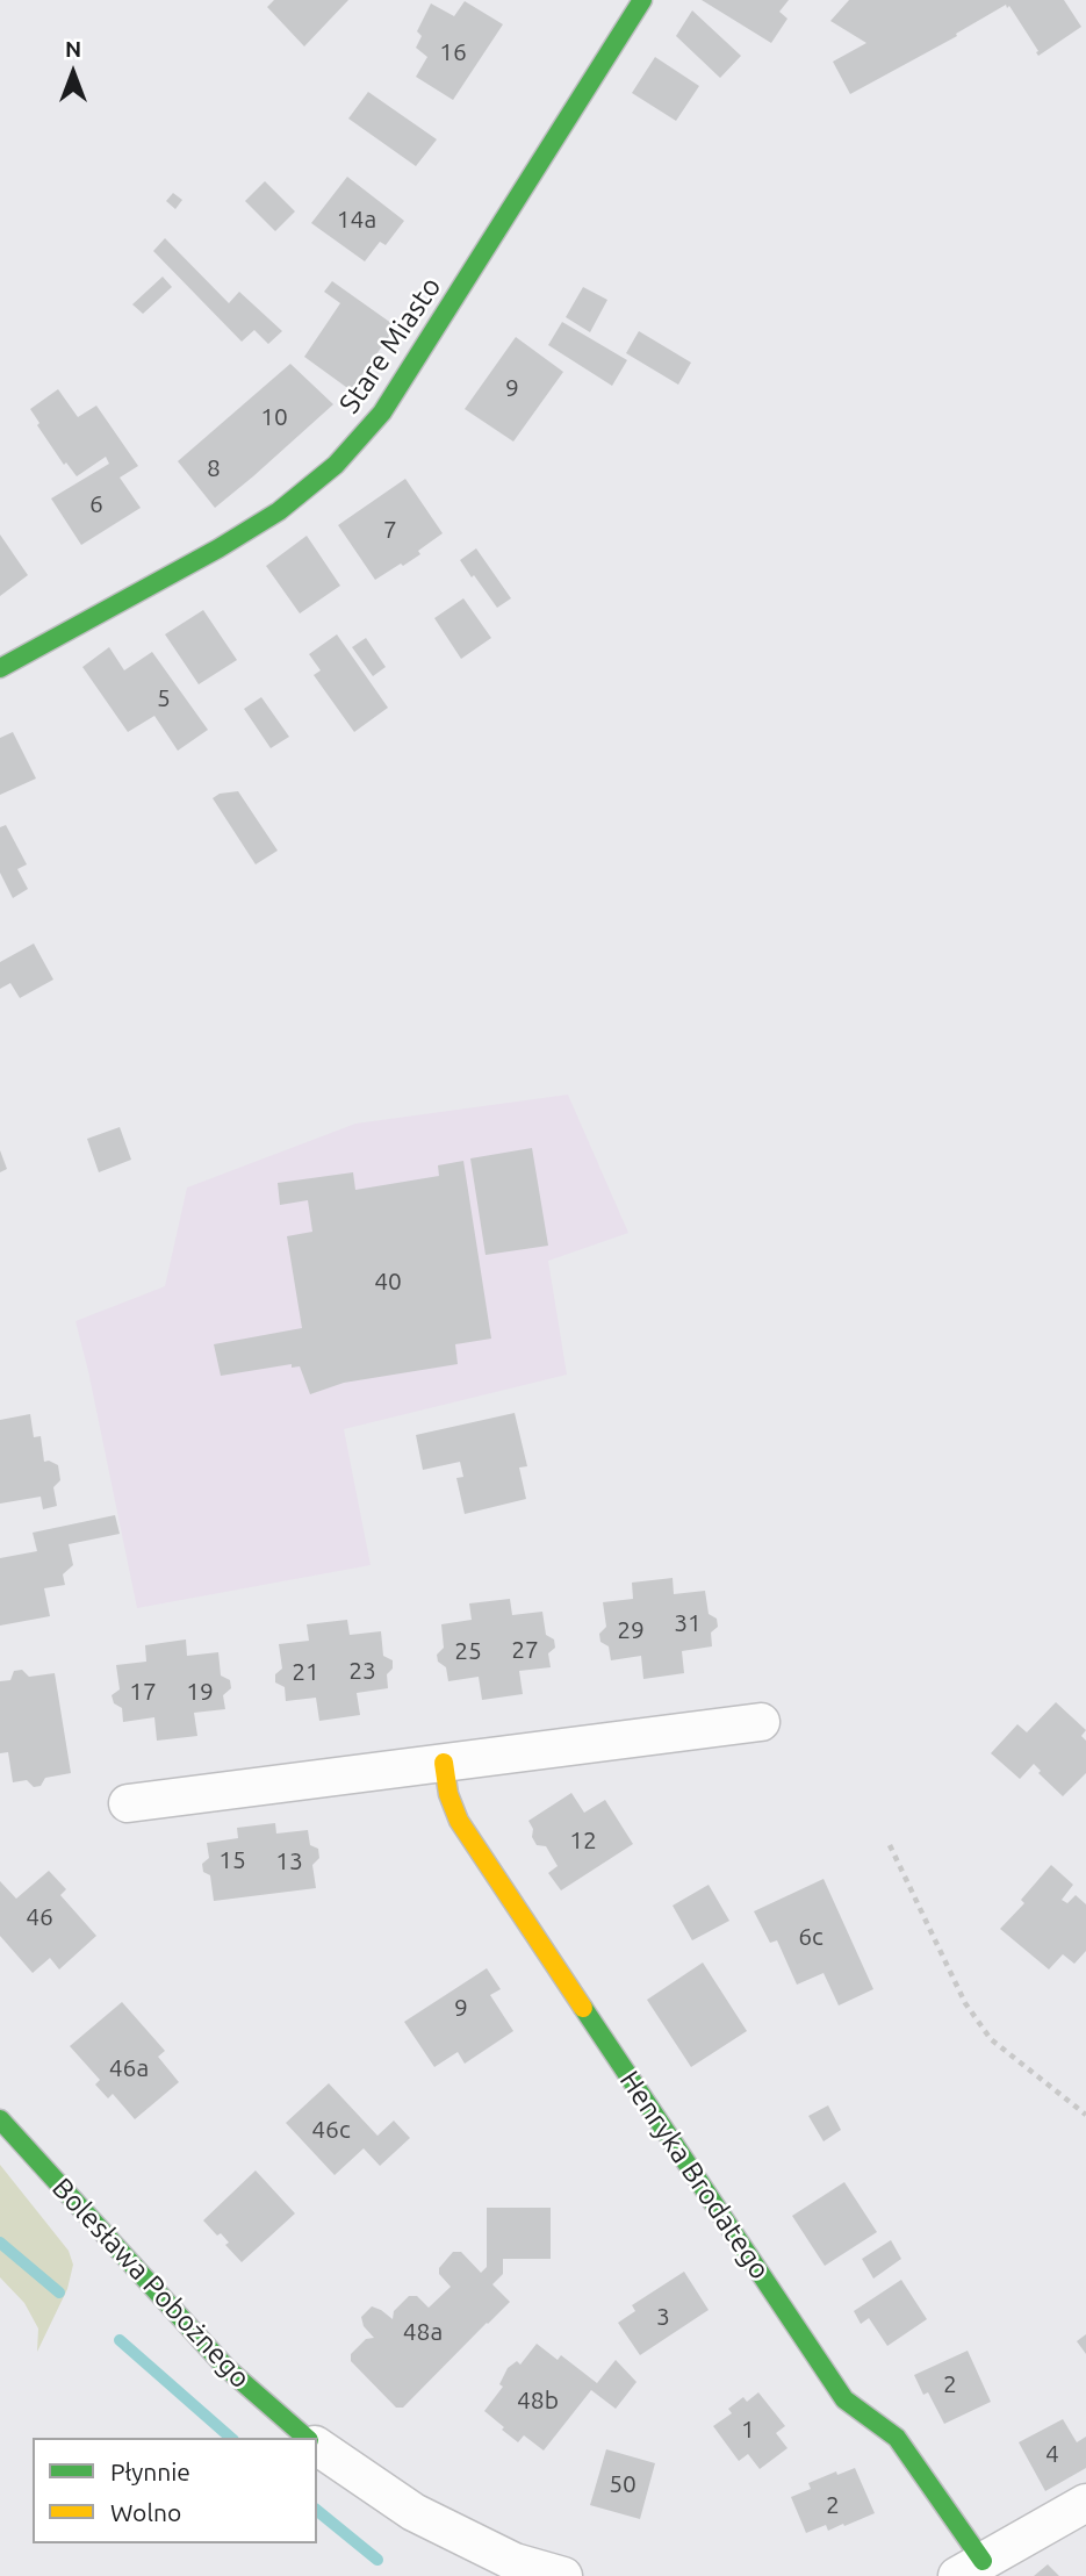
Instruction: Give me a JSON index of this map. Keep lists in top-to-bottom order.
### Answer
{
  "streets": {
    "street": ["Stare Miasto", "Henryka Brodatego", "Bolesława Pobożnego"]
  },
  "house_numbers": [
    "16",
    "14a",
    "9",
    "10",
    "8",
    "6",
    "7",
    "5",
    "40",
    "31",
    "29",
    "27",
    "25",
    "23",
    "21",
    "17",
    "19",
    "12",
    "15",
    "13",
    "46",
    "6c",
    "9",
    "46a",
    "46c",
    "3",
    "48a",
    "2",
    "48b",
    "1",
    "4",
    "50",
    "2"
  ],
  "legend": ["Płynnie", "Wolno"],
  "north": "top"
}
